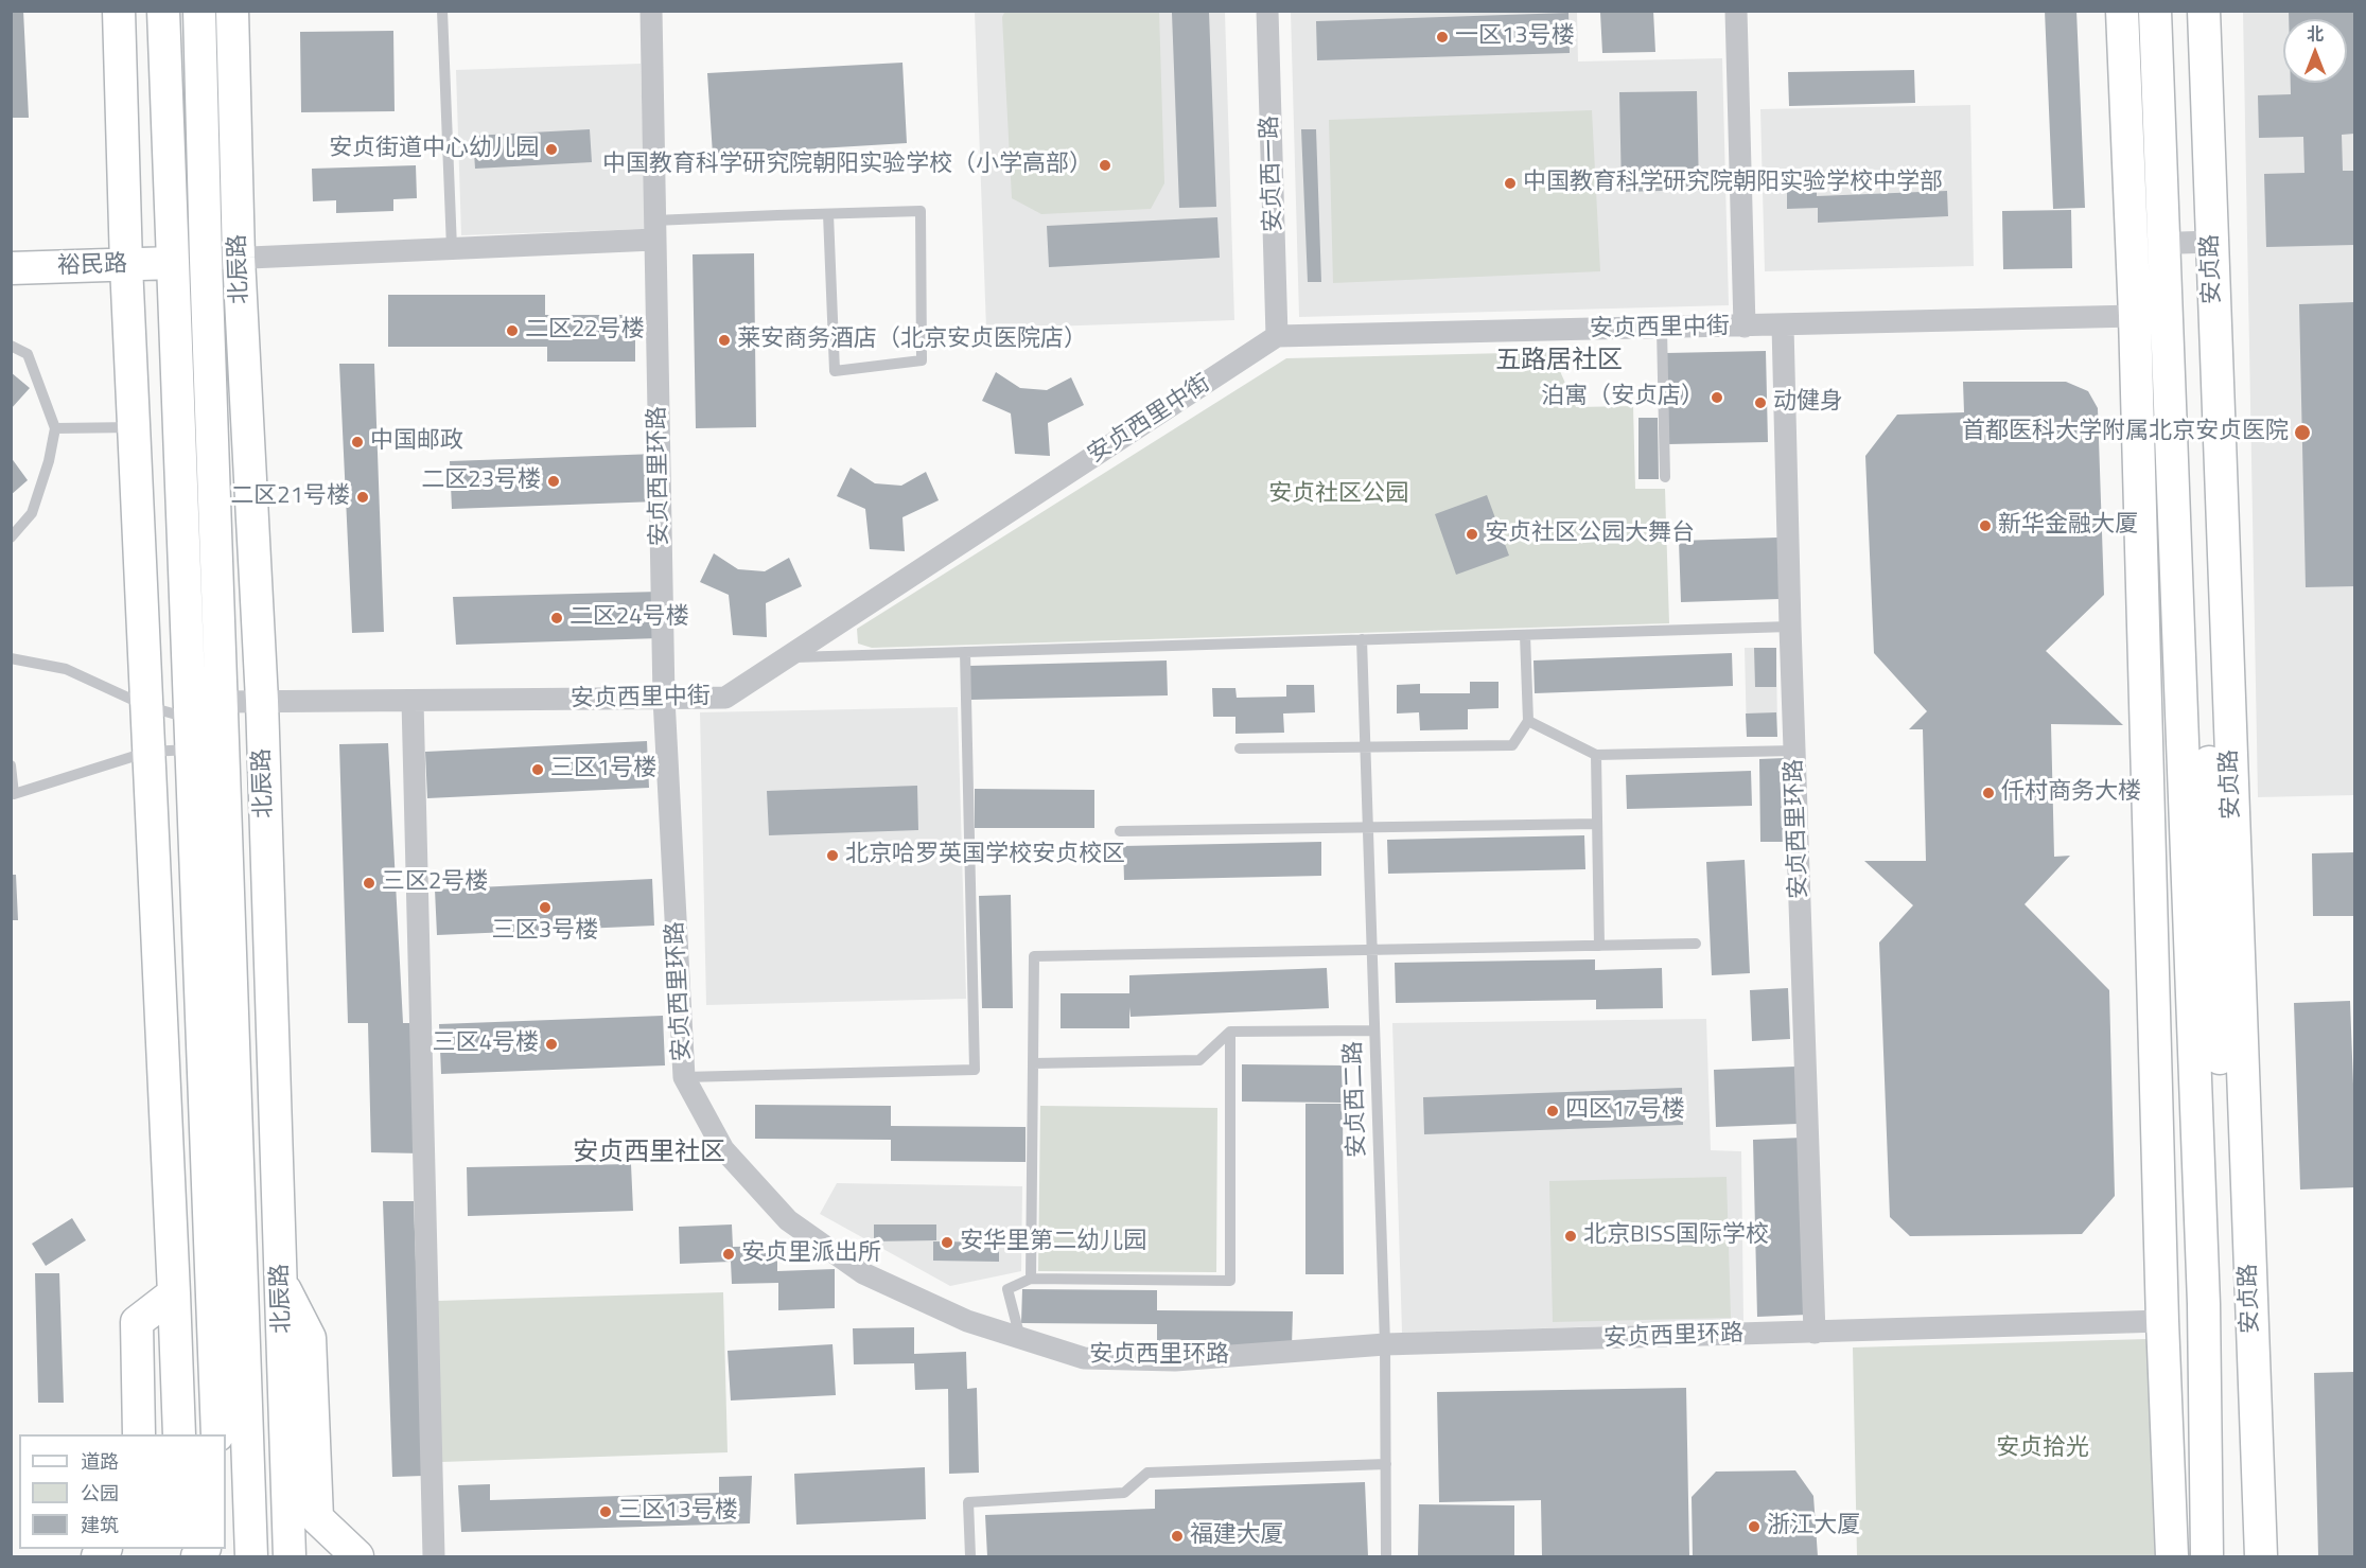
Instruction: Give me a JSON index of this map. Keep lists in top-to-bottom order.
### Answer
{
  "streets": {
    "street": [
      "安贞西一路",
      "裕民路",
      "北辰路",
      "安贞路",
      "安贞西里中街",
      "安贞西里环路"
    ],
    "lane": ["安贞西二路"]
  },
  "crossings": [
    ["安贞西一路", "安贞西里中街"],
    ["北辰路", "安贞西里中街"],
    ["安贞路", "安贞西里中街"],
    ["安贞路", "安贞西里环路"],
    ["安贞西里中街", "安贞西里环路"],
    ["安贞西里环路", "安贞西二路"]
  ],
  "districts": ["五路居社区", "安贞西里社区"],
  "parks": ["安贞社区公园", "安贞拾光"],
  "places": [
    "一区13号楼",
    "安贞街道中心幼儿园",
    "中国教育科学研究院朝阳实验学校（小学高部）",
    "中国教育科学研究院朝阳实验学校中学部",
    "二区22号楼",
    "莱安商务酒店（北京安贞医院店）",
    "泊寓（安贞店）",
    "动健身",
    "首都医科大学附属北京安贞医院",
    "中国邮政",
    "二区23号楼",
    "二区21号楼",
    "新华金融大厦",
    "安贞社区公园大舞台",
    "二区24号楼",
    "三区1号楼",
    "仟村商务大楼",
    "北京哈罗英国学校安贞校区",
    "三区2号楼",
    "三区3号楼",
    "三区4号楼",
    "四区17号楼",
    "北京BISS国际学校",
    "安华里第二幼儿园",
    "安贞里派出所",
    "三区13号楼",
    "浙江大厦",
    "福建大厦"
  ],
  "legend": ["道路", "公园", "建筑"],
  "north": "top"
}
